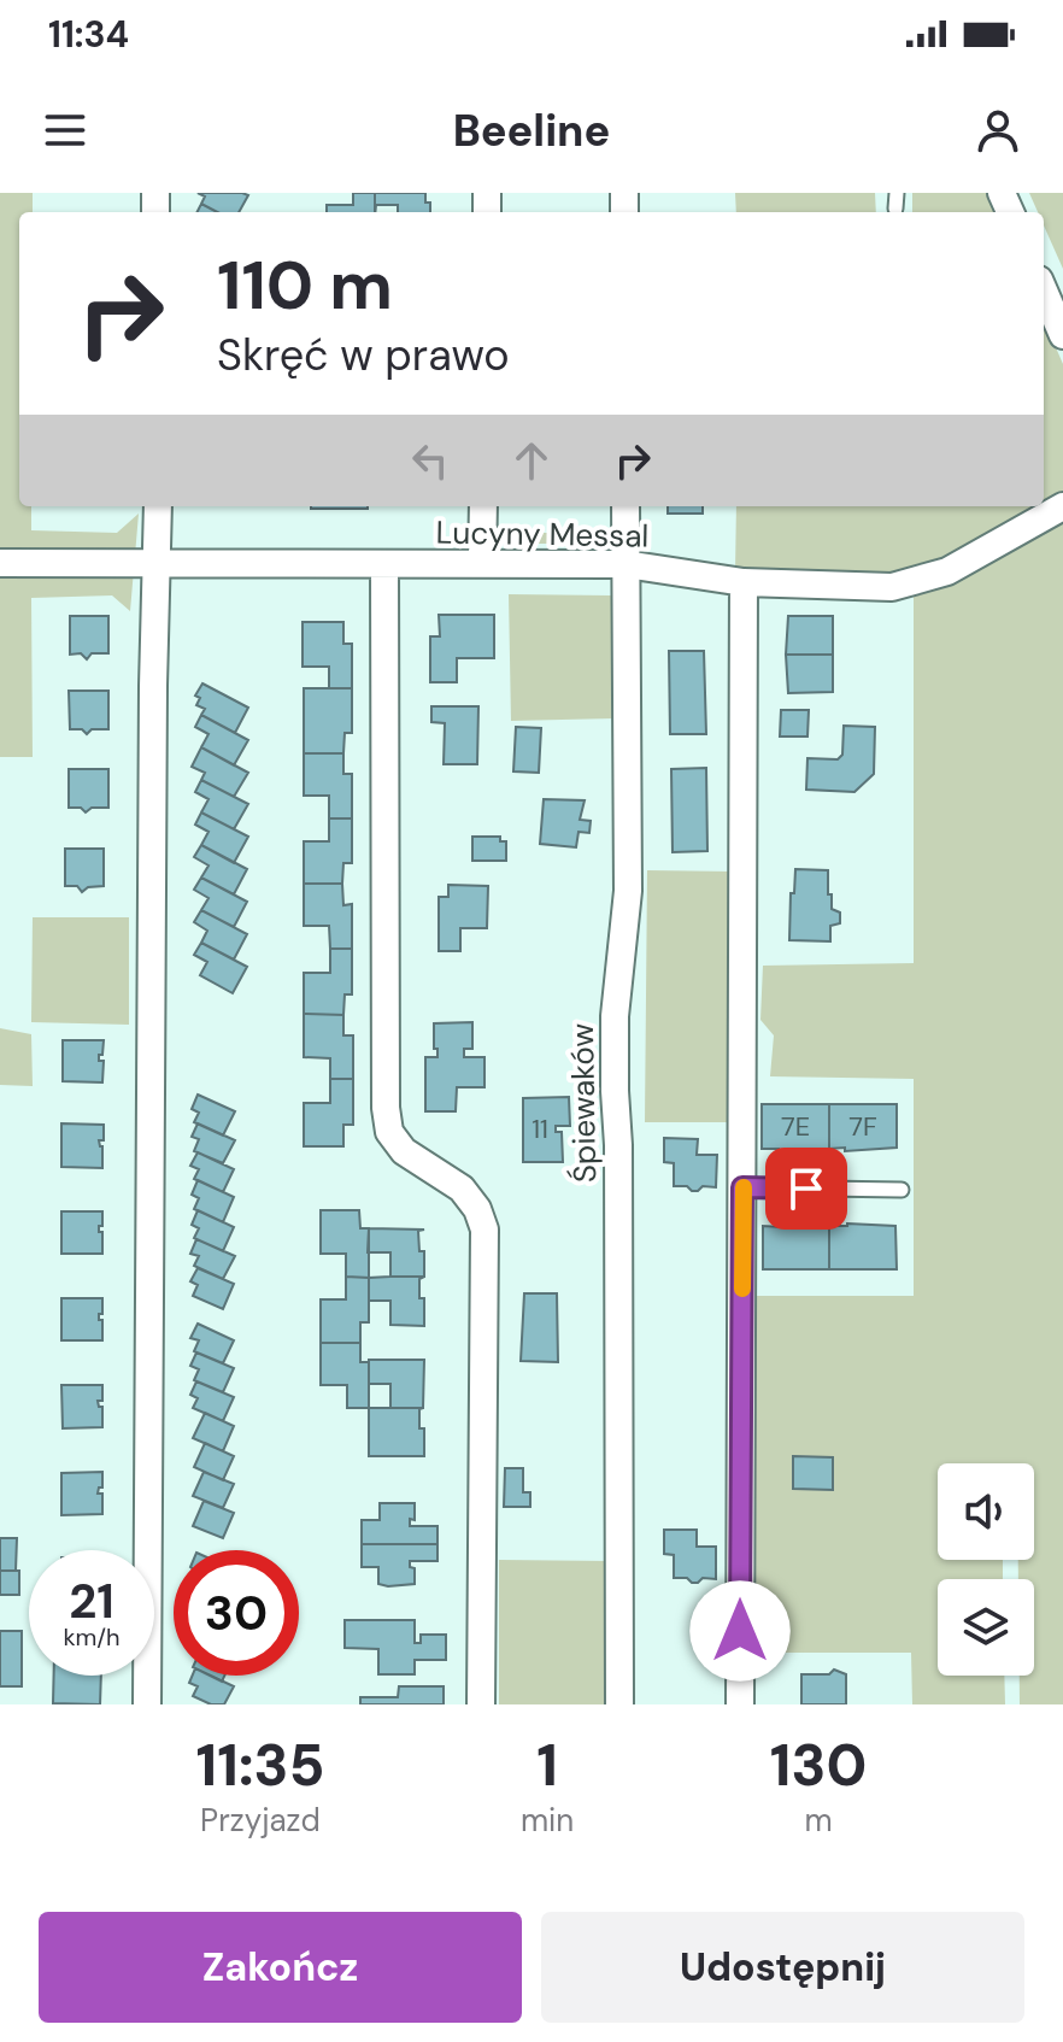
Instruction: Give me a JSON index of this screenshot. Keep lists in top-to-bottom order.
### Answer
{
  "streets": {
    "street": ["Lucyny Messal", "Śpiewaków"]
  },
  "crossings": [
    ["Lucyny Messal", "Śpiewaków"]
  ],
  "house_numbers": ["7E", "7F", "11"],
  "page": {
    "status": "11:34",
    "header": "Beeline",
    "turn": ["110 m", "Skręć w prawo"],
    "speed": "21 km/h",
    "limit": "30",
    "eta": [
      "11:35",
      "Przyjazd",
      "1",
      "min",
      "130",
      "m"
    ],
    "buttons": ["Zakończ", "Udostępnij"]
  }
}
